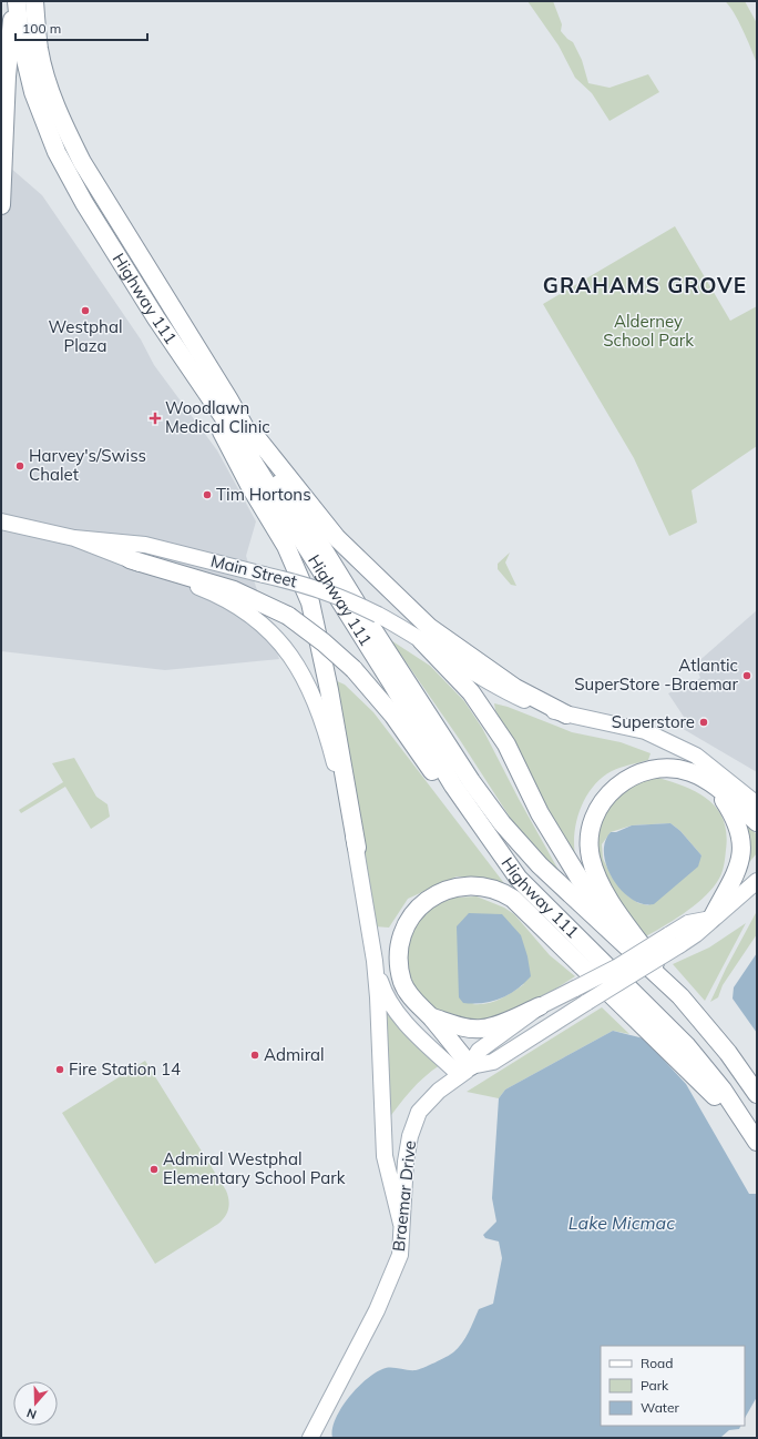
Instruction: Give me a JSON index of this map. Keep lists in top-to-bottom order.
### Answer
{
  "streets": {
    "highway": ["Highway 111"],
    "main road": ["Main Street", "Braemar Drive"]
  },
  "districts": ["GRAHAMS GROVE"],
  "water": ["Lake Micmac"],
  "parks": ["Alderney School Park"],
  "places": {
    "other": [
      "Westphal Plaza",
      "Harvey's/Swiss Chalet",
      "Tim Hortons",
      "Atlantic SuperStore -Braemar",
      "Superstore",
      "Admiral",
      "Fire Station 14",
      "Admiral Westphal Elementary School Park"
    ],
    "health": ["Woodlawn Medical Clinic"]
  },
  "legend": ["Road", "Park", "Water"],
  "scale_bar": "100 m",
  "north": "bottom"
}
